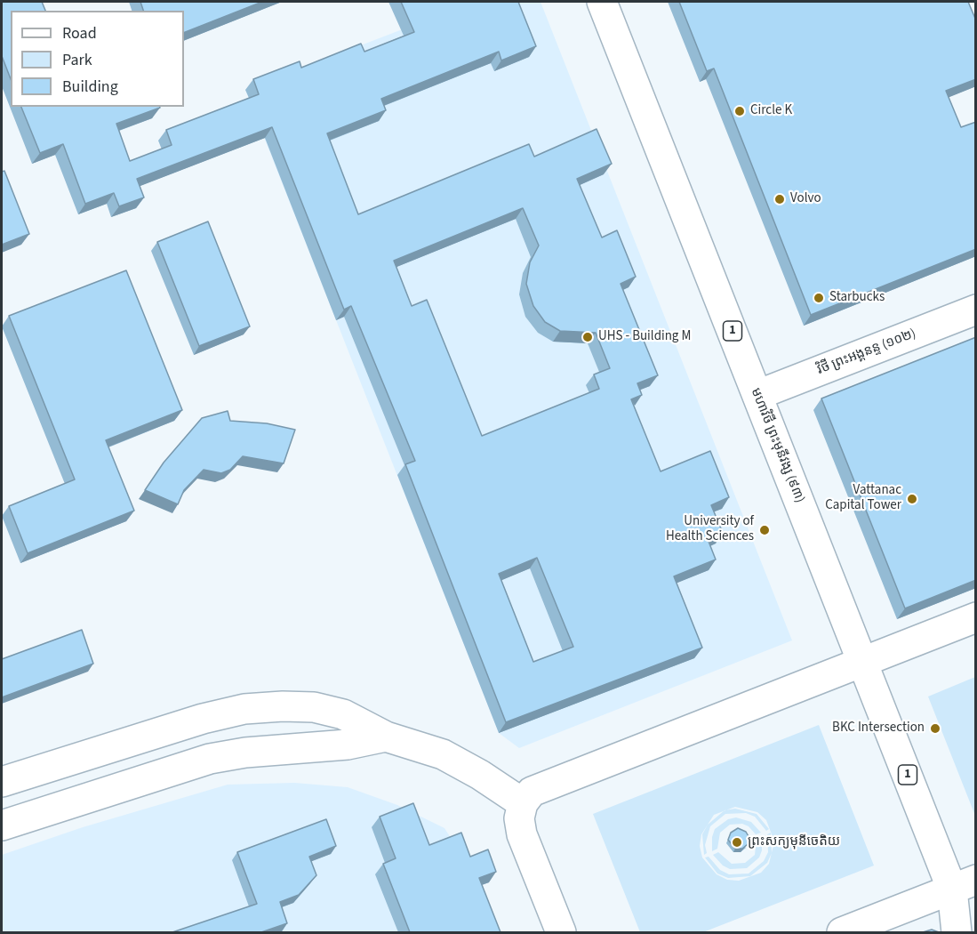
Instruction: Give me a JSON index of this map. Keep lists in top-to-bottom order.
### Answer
{
  "streets": {
    "main road": ["1", "វិថី ព្រះអង្គនន្ទ (១០២)", "មហាវិថី ព្រះមុនីវង្ស (៩៣)"]
  },
  "crossings": [
    ["វិថី ព្រះអង្គនន្ទ (១០២)", "មហាវិថី ព្រះមុនីវង្ស (៩៣)"]
  ],
  "places": [
    "Circle K",
    "Volvo",
    "Starbucks",
    "UHS - Building M",
    "Vattanac Capital Tower",
    "University of Health Sciences",
    "BKC Intersection",
    "ព្រះសក្យមុនីចេតិយ"
  ],
  "legend": ["Road", "Park", "Building"]
}
